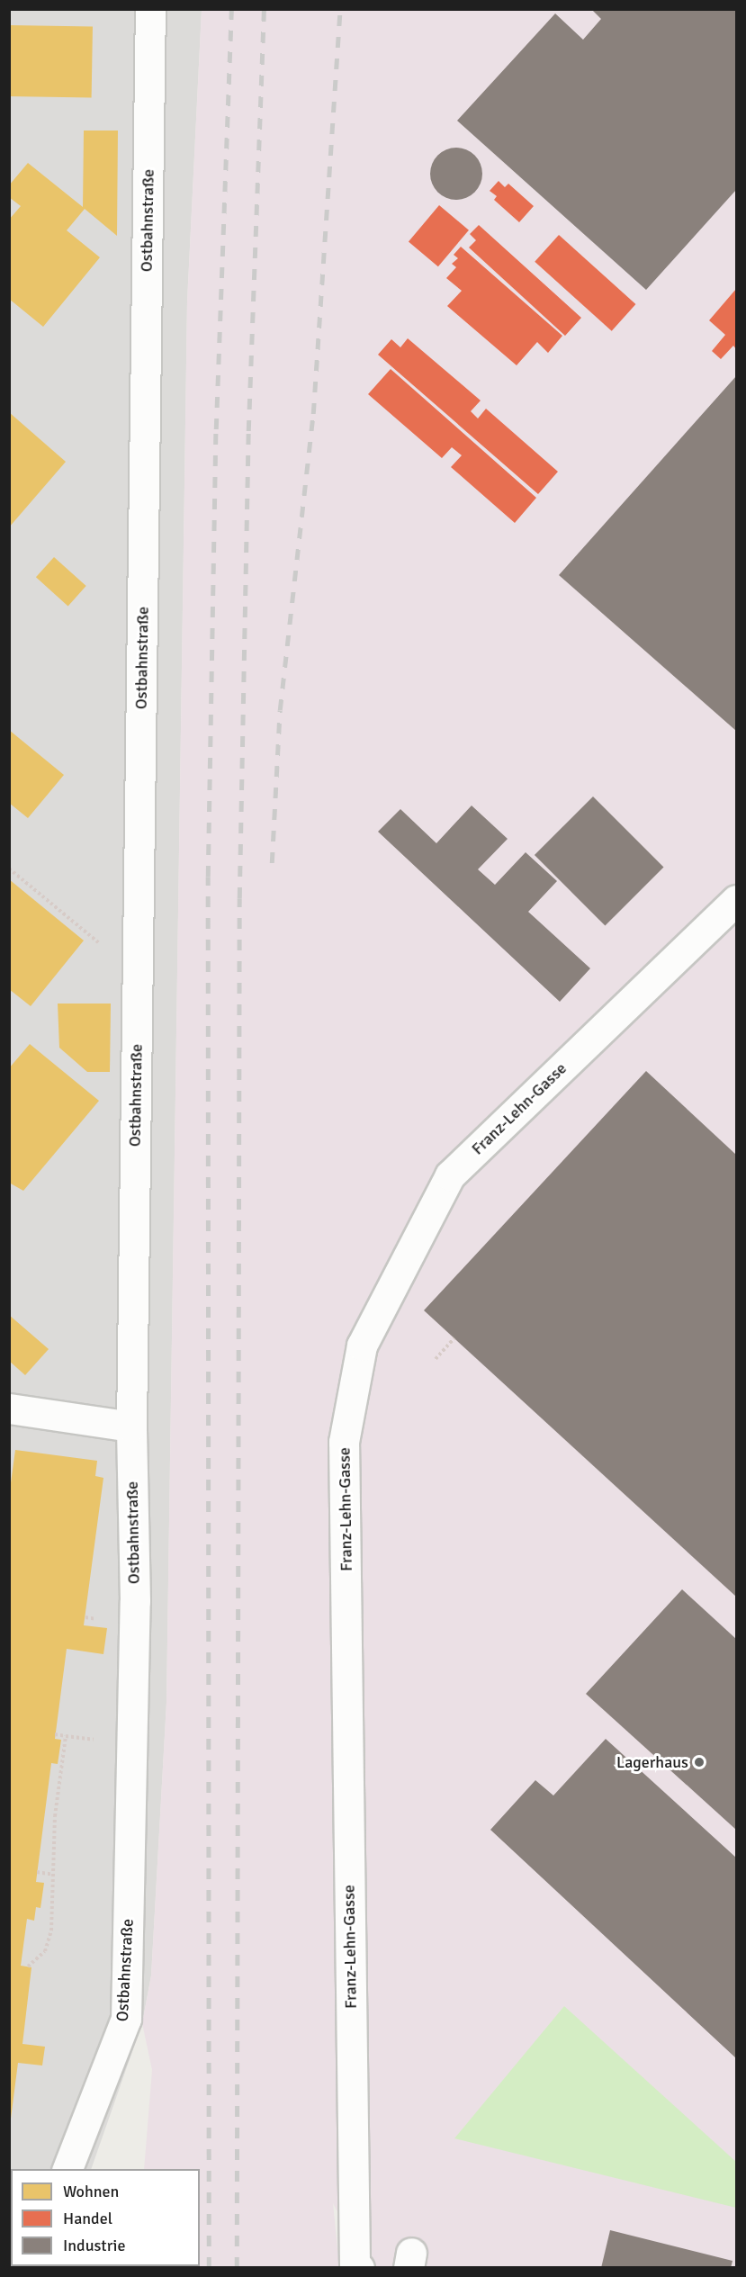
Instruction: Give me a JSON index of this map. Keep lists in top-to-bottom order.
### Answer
{
  "streets": {
    "street": ["Ostbahnstraße", "Franz-Lehn-Gasse"]
  },
  "places": ["Lagerhaus"],
  "legend": ["Wohnen", "Handel", "Industrie"]
}
